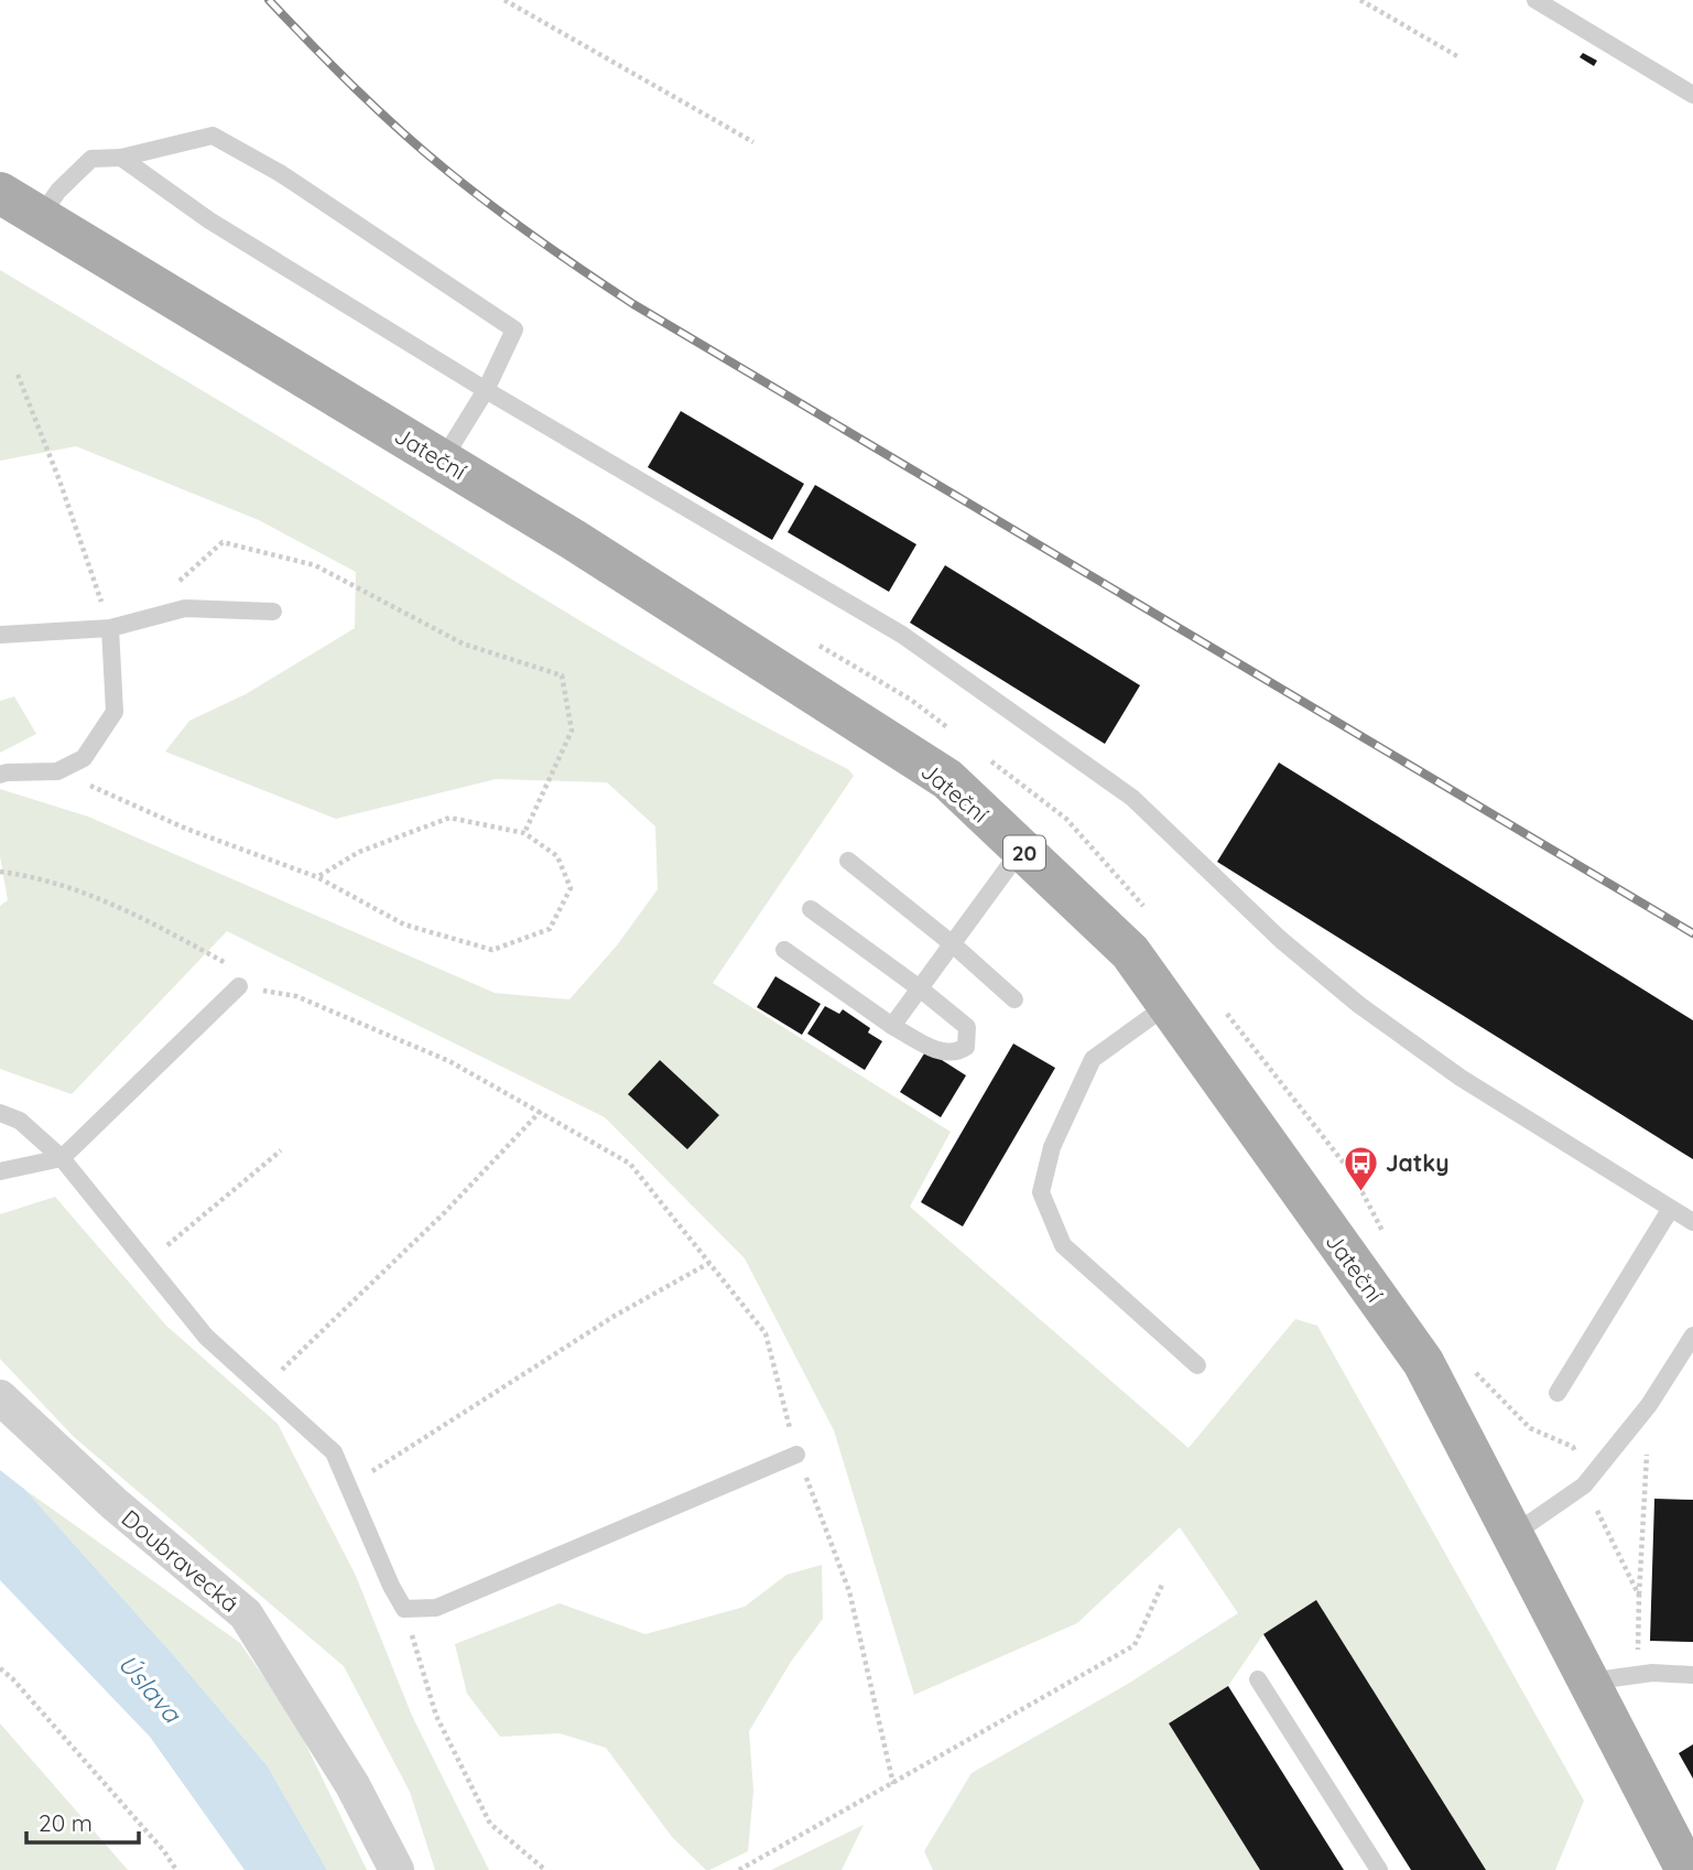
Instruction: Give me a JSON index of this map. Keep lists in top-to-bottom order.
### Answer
{
  "streets": {
    "main road": ["Jateční", "20"],
    "street": ["Doubravecká"]
  },
  "water": ["Úslava"],
  "places": {
    "bus stop": ["Jatky"]
  },
  "scale_bar": "20 m"
}
